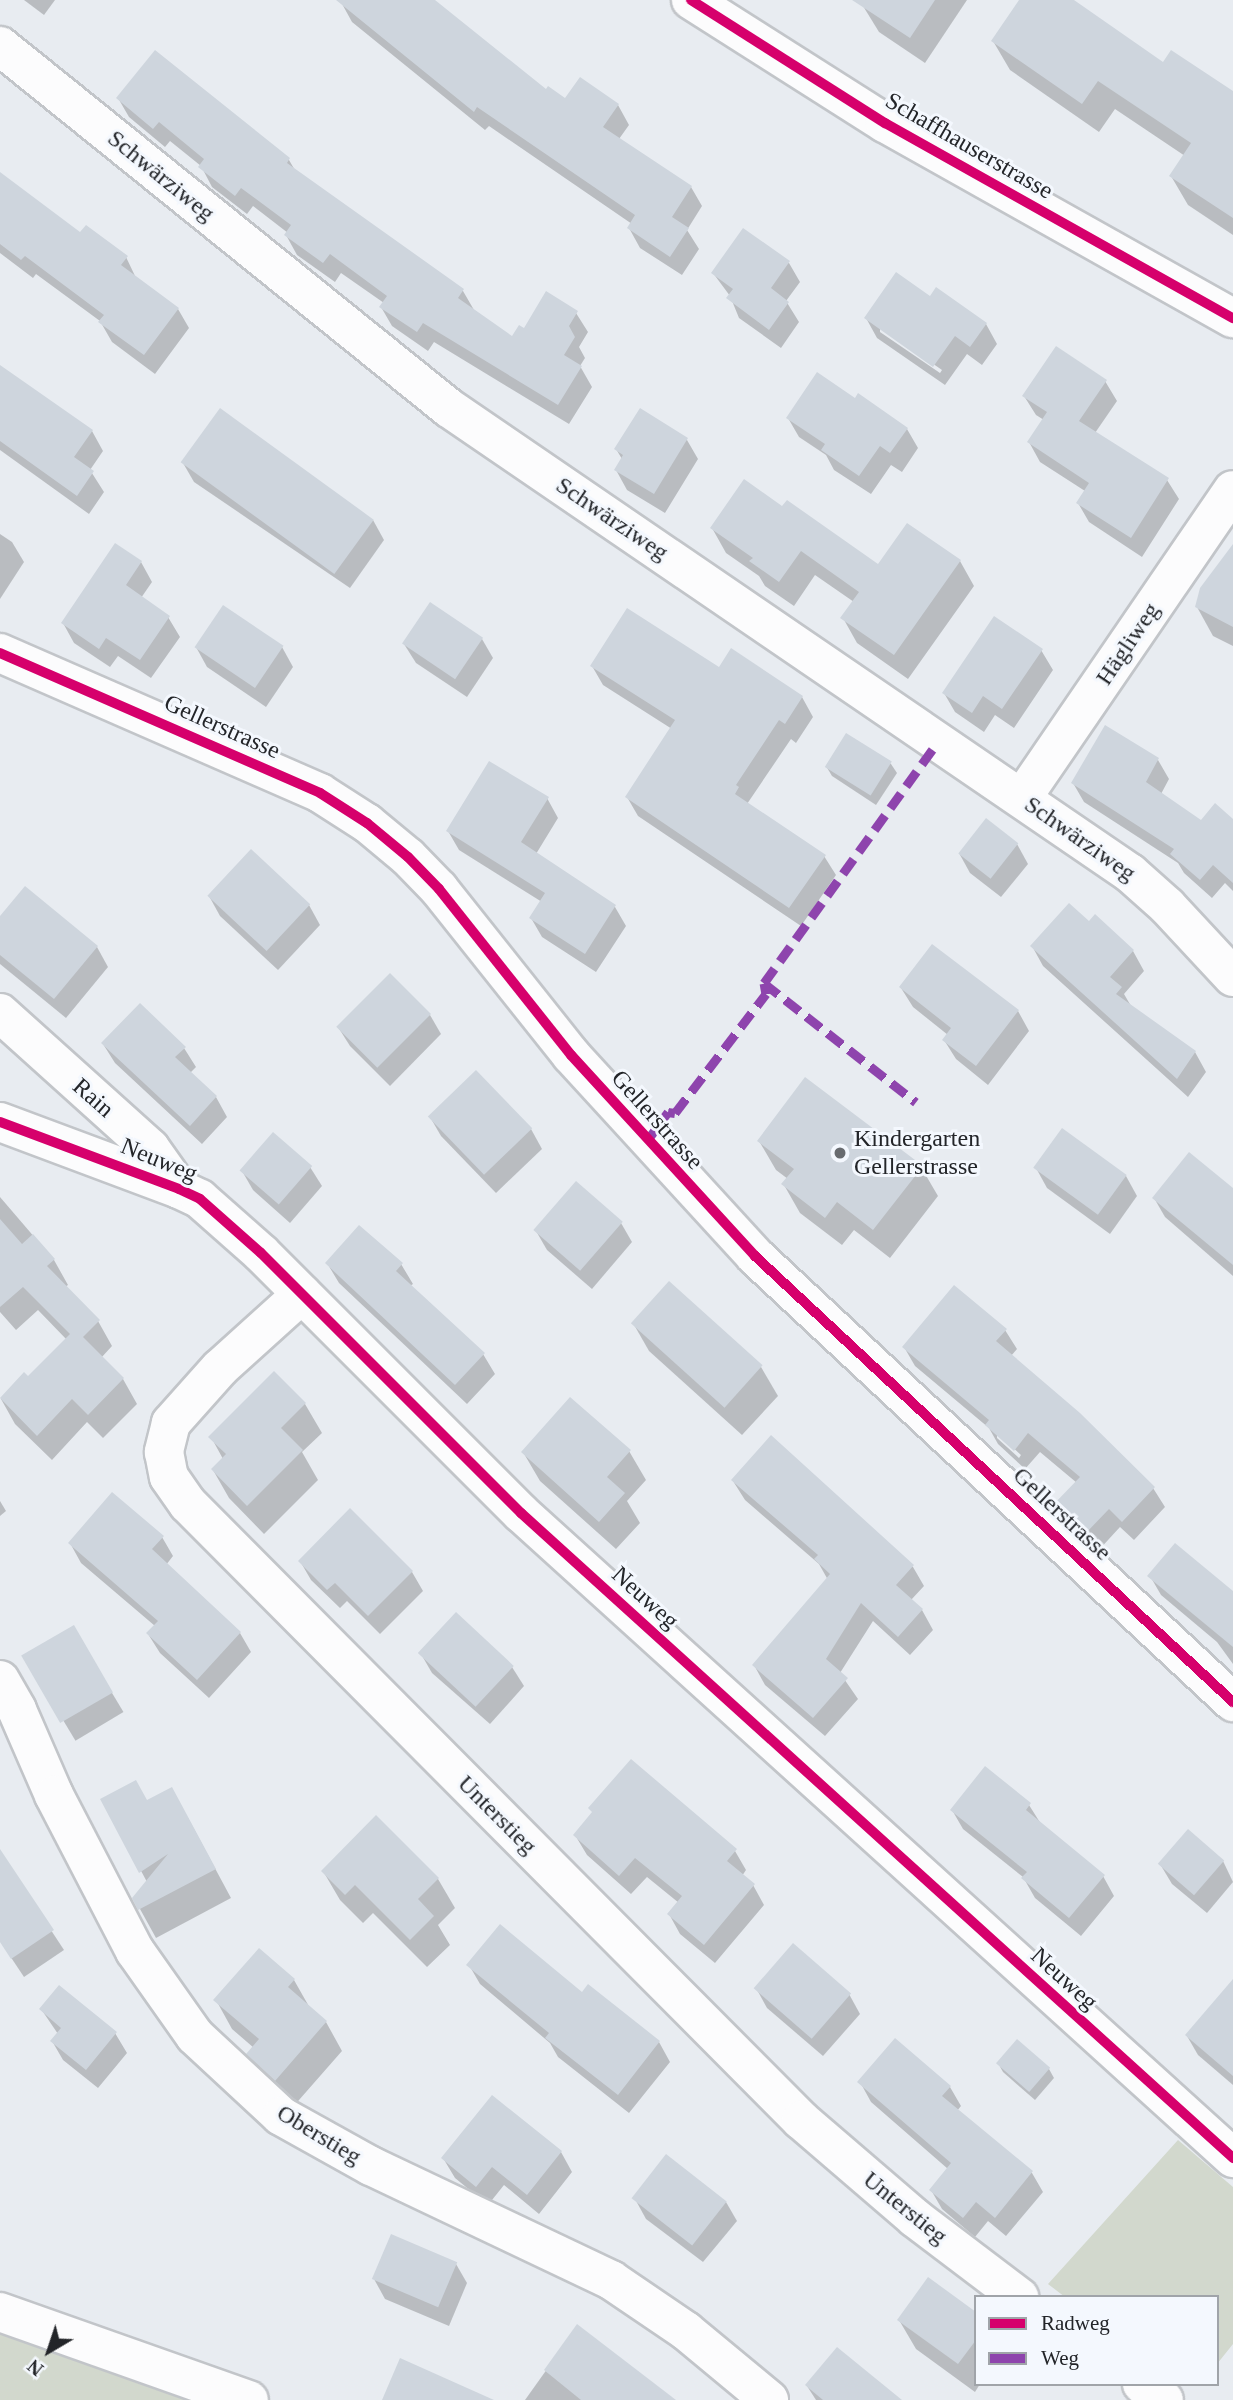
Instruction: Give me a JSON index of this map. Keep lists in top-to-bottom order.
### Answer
{
  "streets": {
    "street": [
      "Schaffhauserstrasse",
      "Schwärziweg",
      "Hägliweg",
      "Gellerstrasse",
      "Rain",
      "Neuweg",
      "Unterstieg",
      "Oberstieg"
    ]
  },
  "crossings": [
    ["Schwärziweg", "Hägliweg"],
    ["Rain", "Neuweg"],
    ["Neuweg", "Unterstieg"]
  ],
  "places": ["Kindergarten Gellerstrasse"],
  "legend": ["Radweg", "Weg"],
  "north": "bottom left"
}
